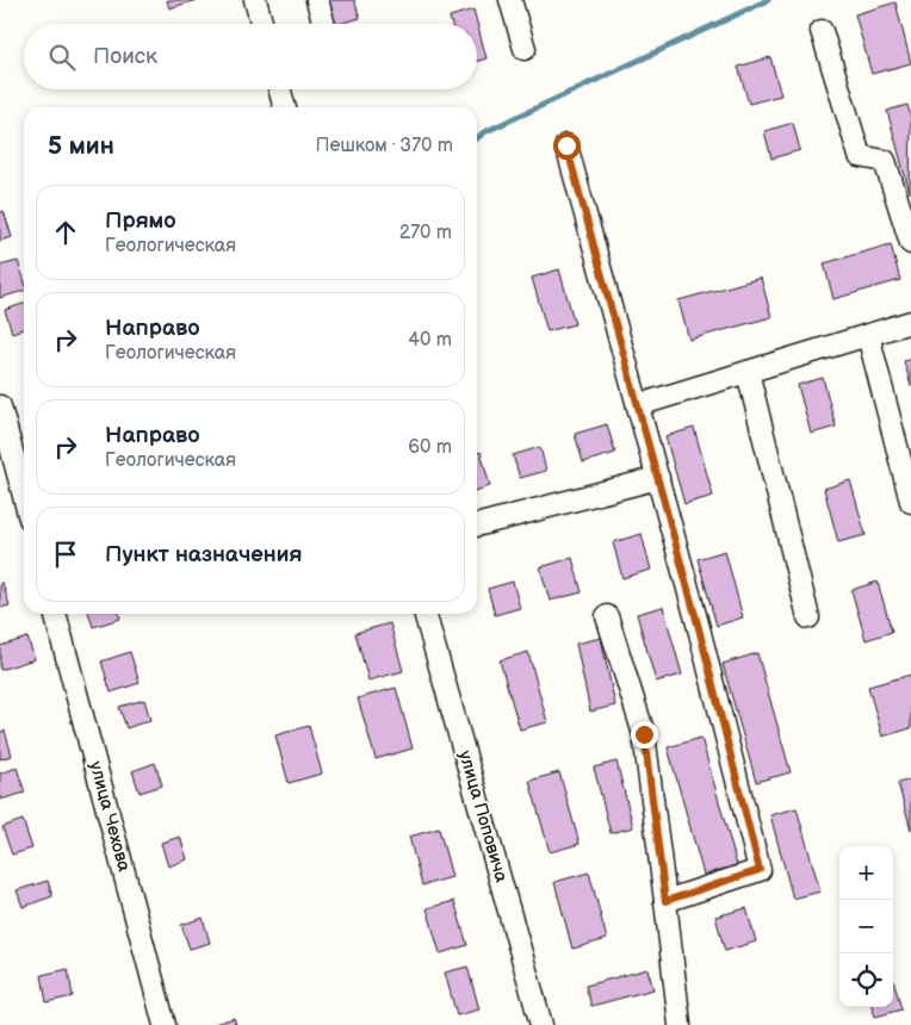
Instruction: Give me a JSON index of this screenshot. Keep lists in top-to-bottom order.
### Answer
{
  "streets": {
    "street": ["улица Чехова", "улица Поповича"]
  },
  "page": {
    "search": "Поиск",
    "heading": ["5 мин", "Пешком · 370 m"],
    "list": [
      ["Прямо", "Геологическая", "270 m"],
      ["Направо", "Геологическая", "40 m"],
      ["Направо", "Геологическая", "60 m"],
      "Пункт назначения"
    ],
    "map_buttons": ["+", "−"]
  }
}
